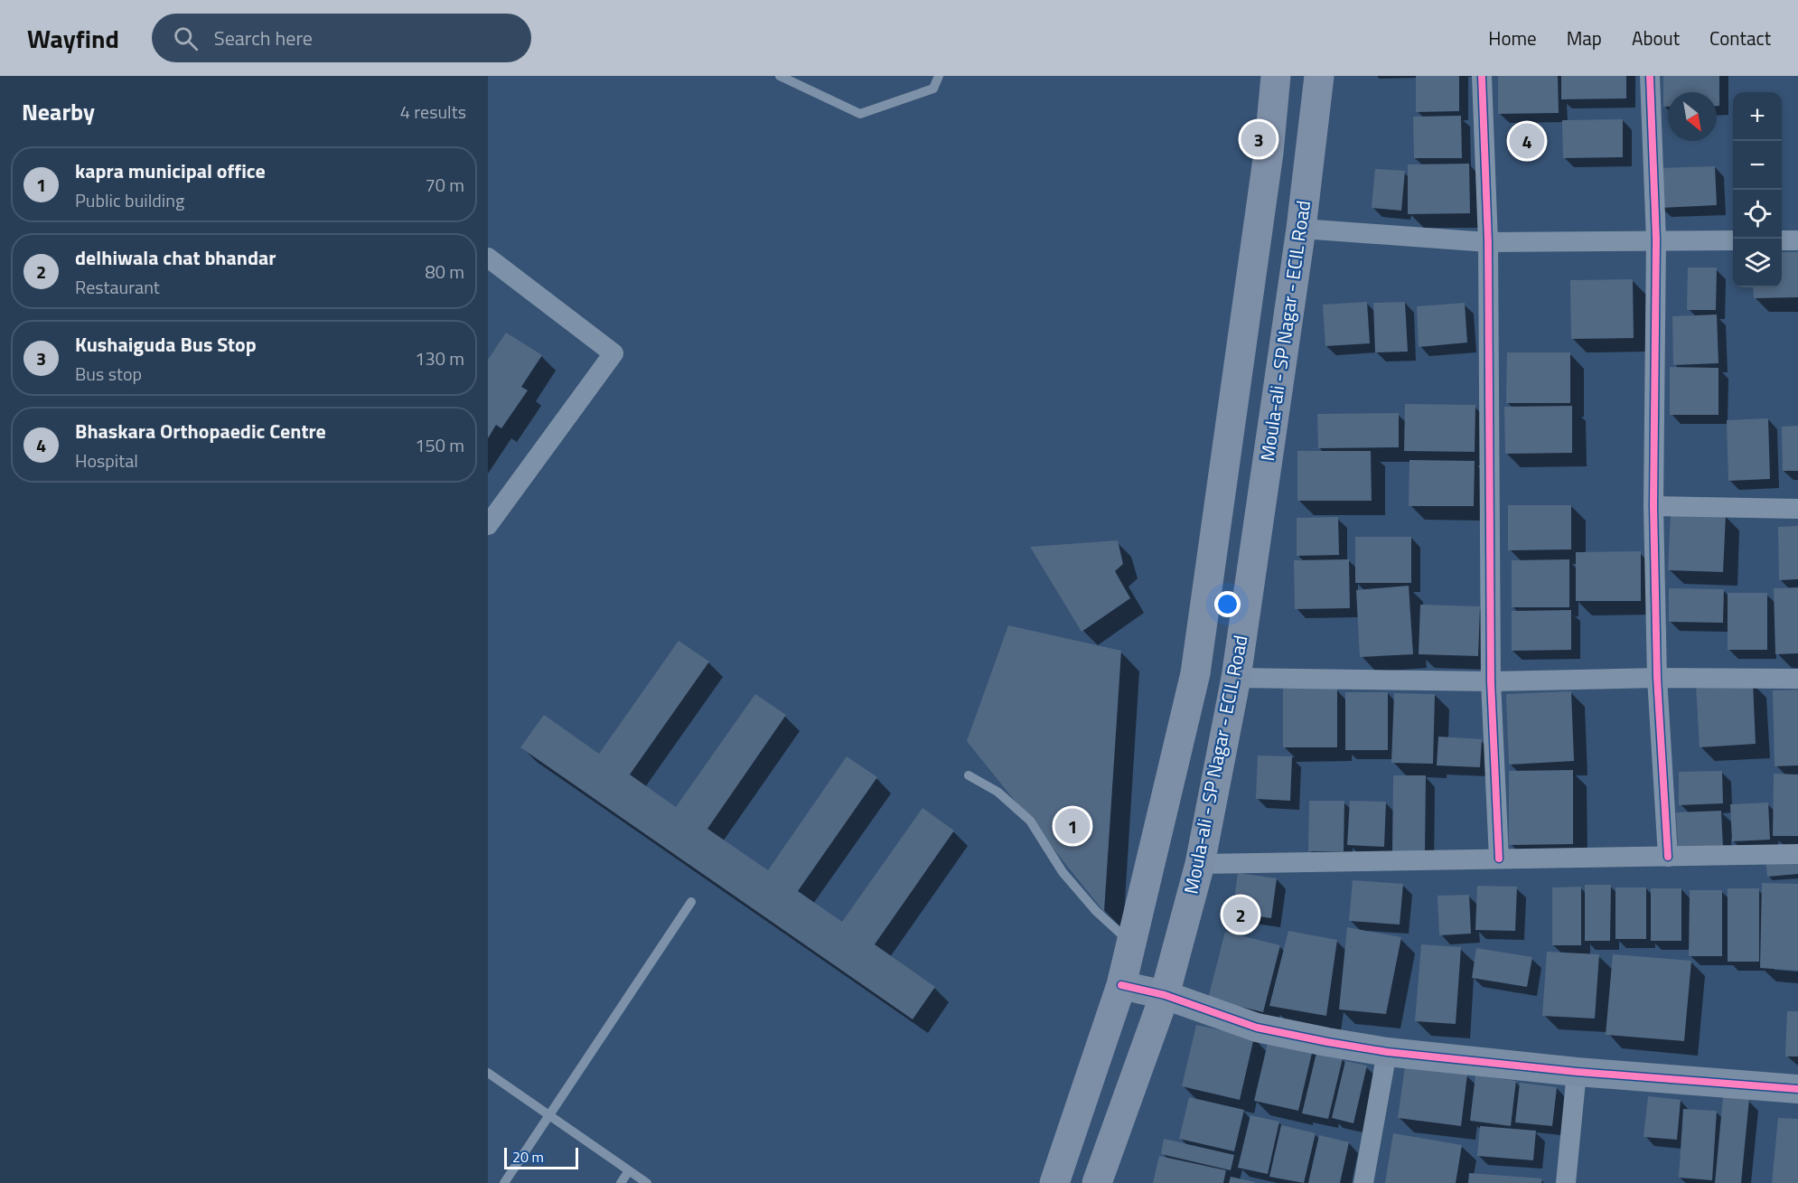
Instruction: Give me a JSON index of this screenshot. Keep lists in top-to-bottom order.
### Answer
{
  "streets": {
    "main road": ["Moula-ali - SP Nagar - ECIL Road"]
  },
  "scale_bar": "20 m",
  "north": "bottom right",
  "page": {
    "header": "Wayfind",
    "search": "Search here",
    "nav": [
      "Home",
      "Map",
      "About",
      "Contact"
    ],
    "heading": ["Nearby", "4 results"],
    "map_buttons": ["+", "−"],
    "pins": [
      "3",
      "4",
      "1",
      "2"
    ],
    "list": [
      {
        "mark": "1",
        "name": "kapra municipal office",
        "note": "Public building",
        "value": "70 m"
      },
      {
        "mark": "2",
        "name": "delhiwala chat bhandar",
        "note": "Restaurant",
        "value": "80 m"
      },
      {
        "mark": "3",
        "name": "Kushaiguda Bus Stop",
        "note": "Bus stop",
        "value": "130 m"
      },
      {
        "mark": "4",
        "name": "Bhaskara Orthopaedic Centre",
        "note": "Hospital",
        "value": "150 m"
      }
    ],
    "scale": "20 m"
  }
}
